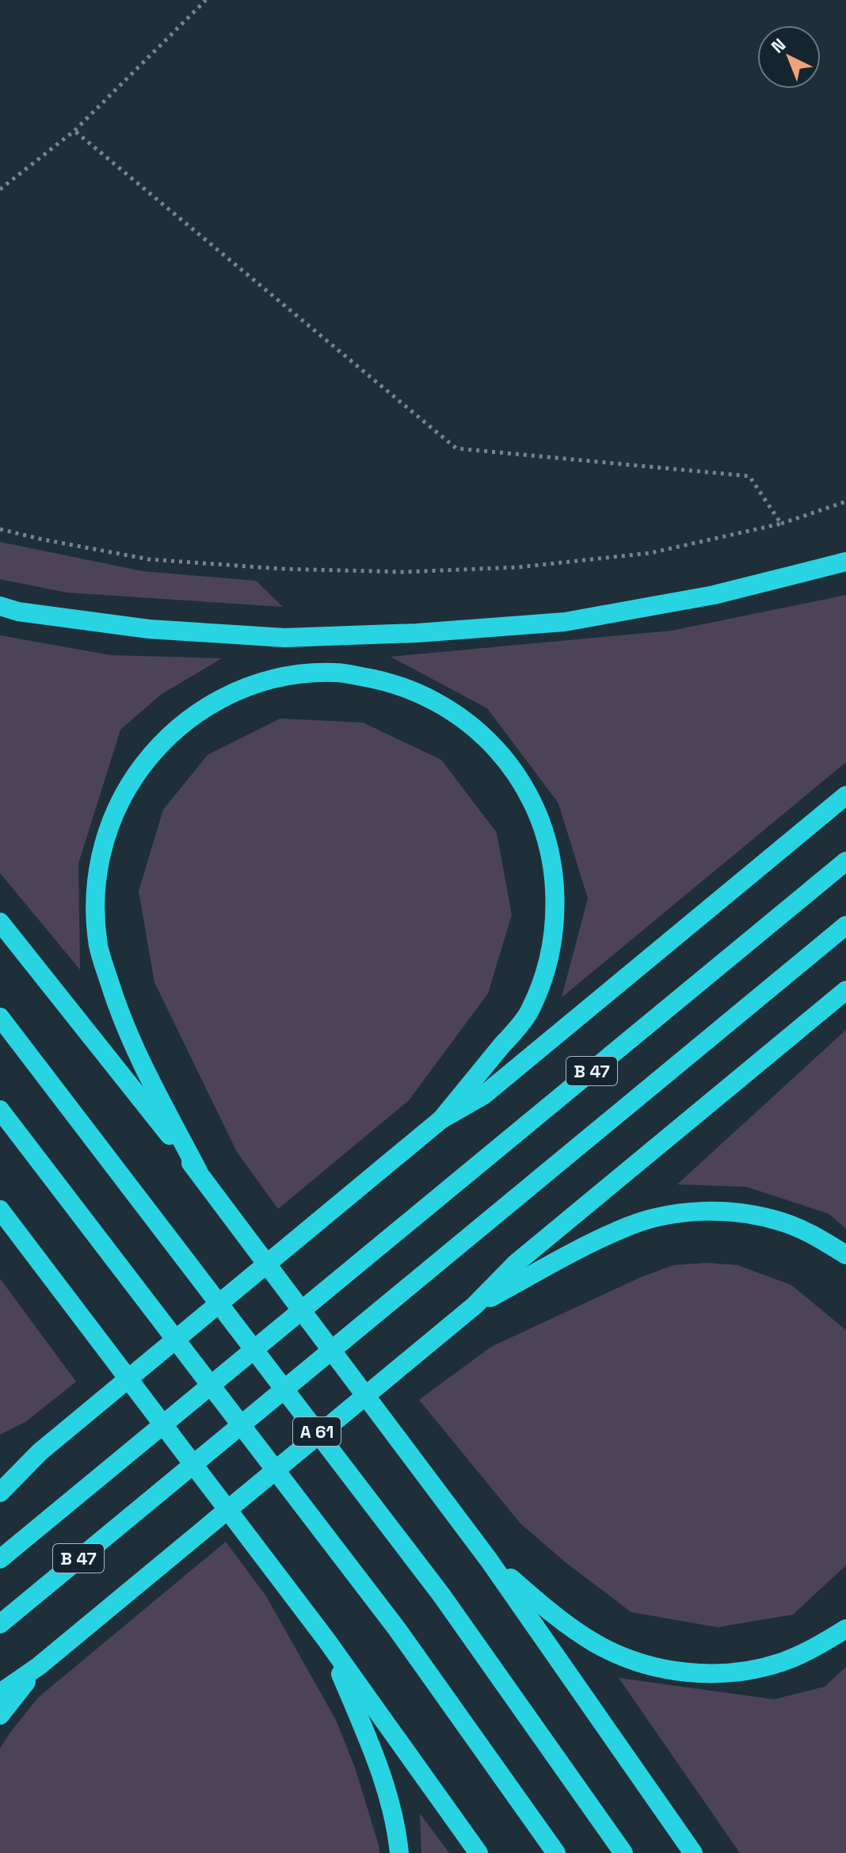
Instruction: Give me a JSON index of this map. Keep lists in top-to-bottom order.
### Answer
{
  "streets": {
    "highway": ["B 47", "A 61"]
  },
  "north": "top left"
}
